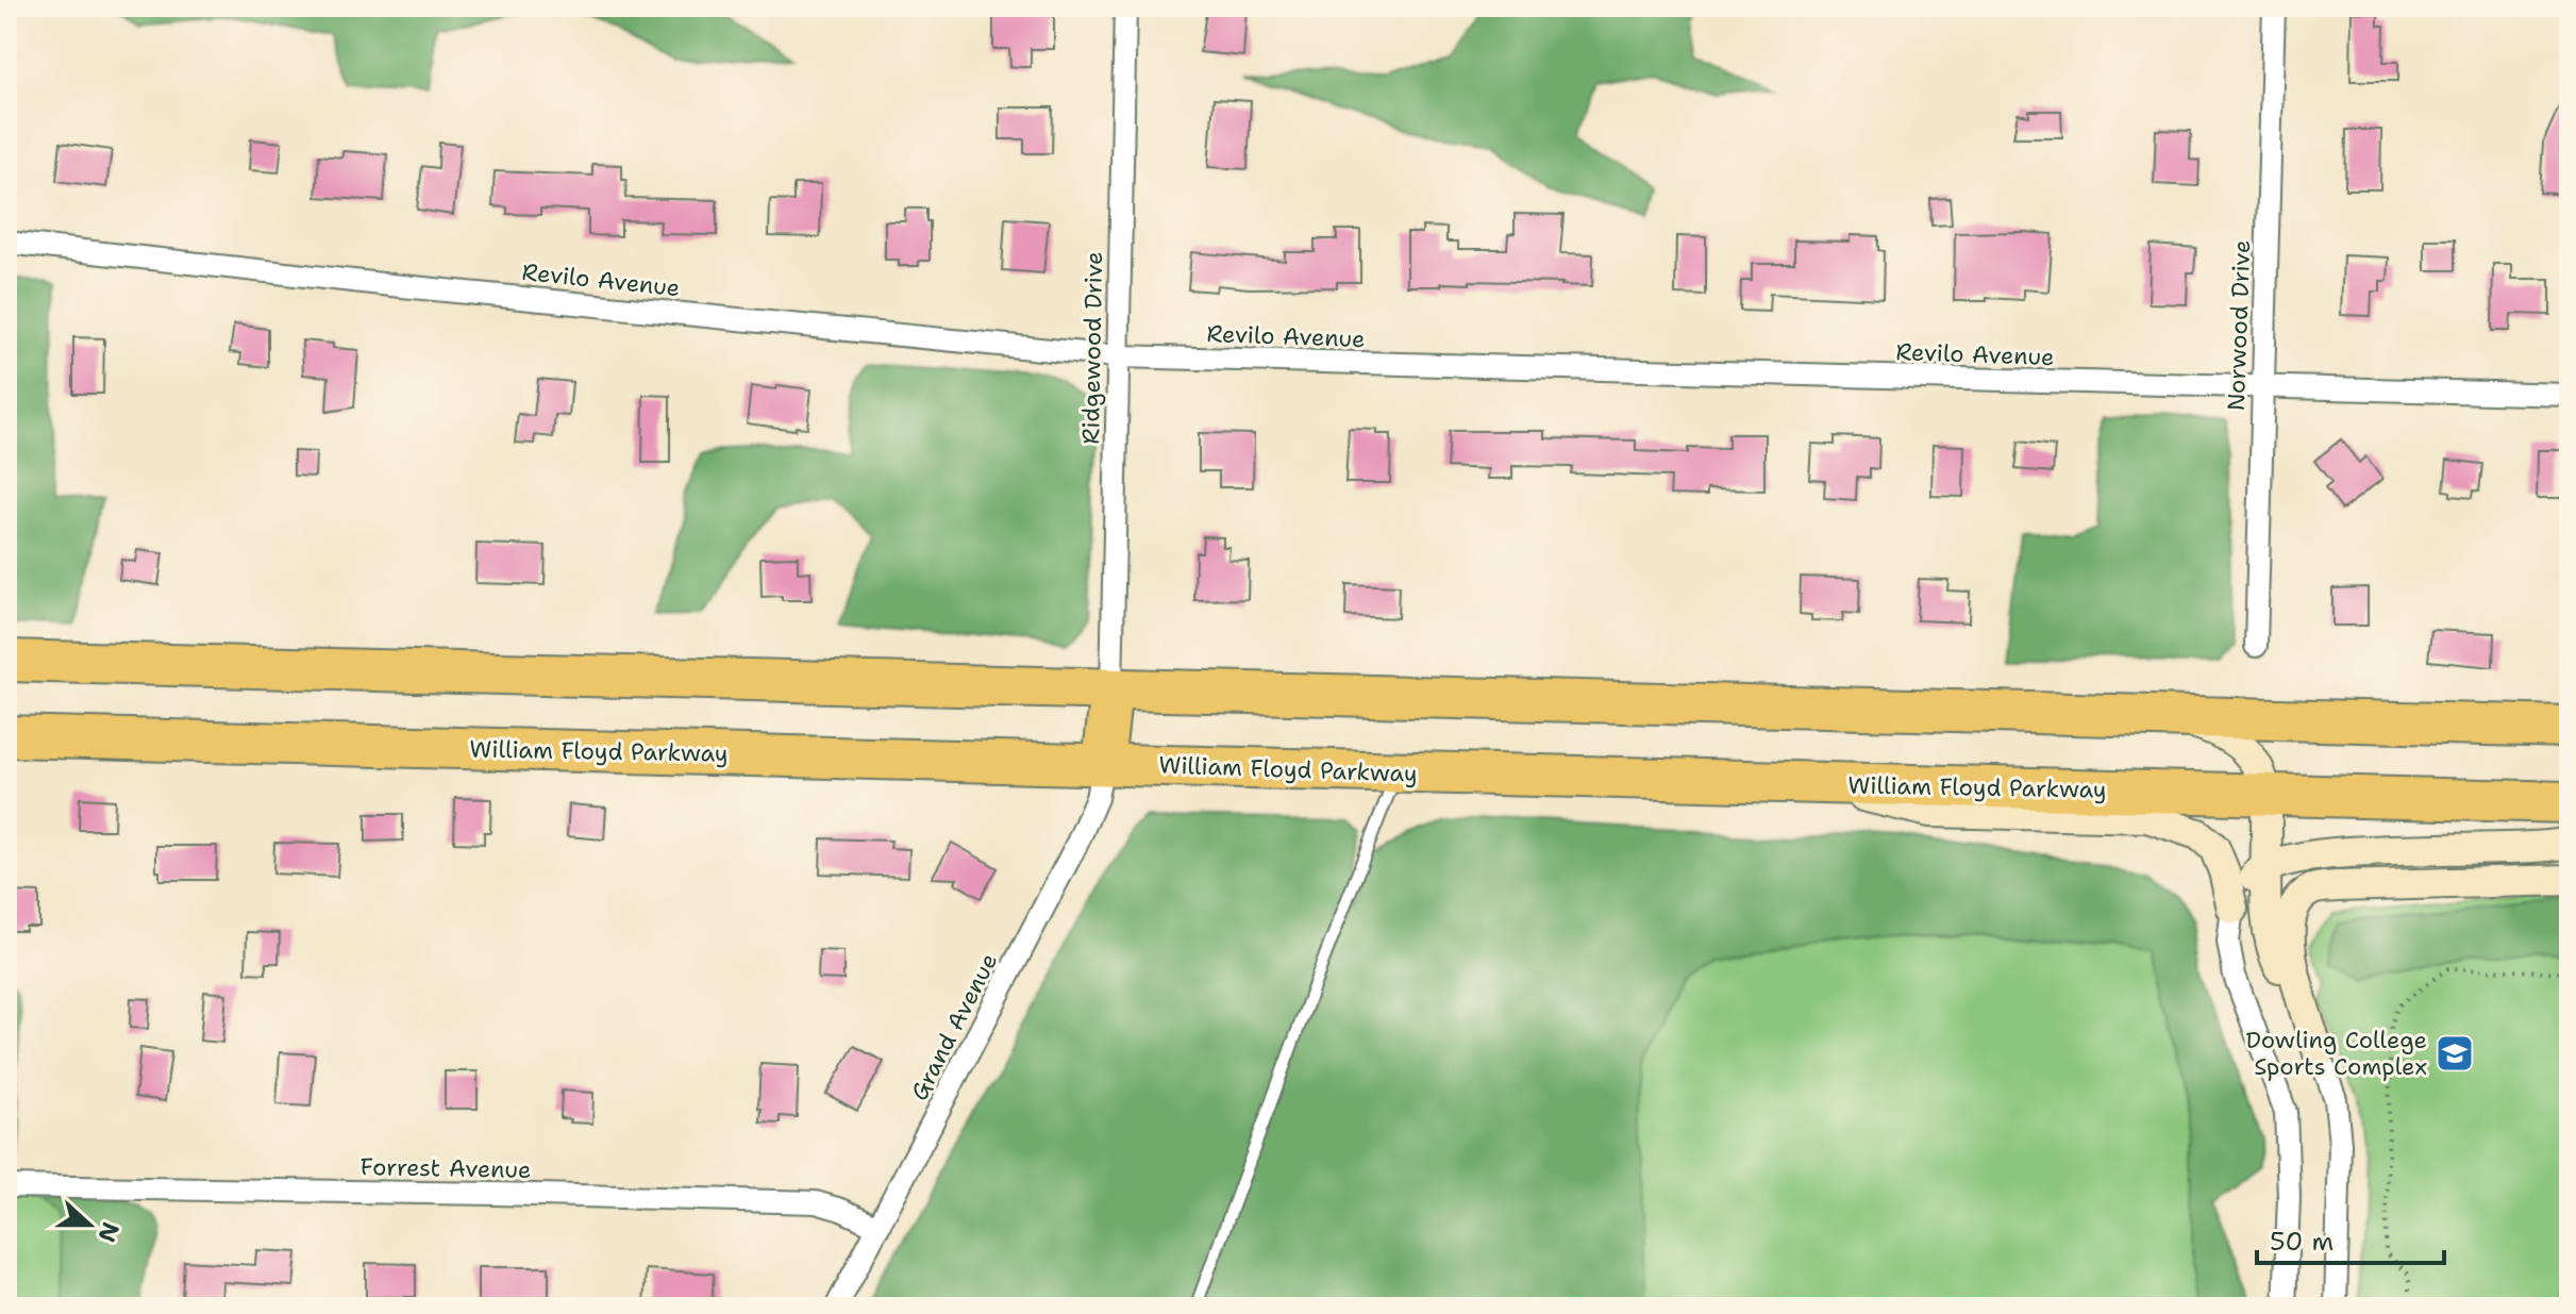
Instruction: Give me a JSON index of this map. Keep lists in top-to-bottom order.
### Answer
{
  "streets": {
    "highway": ["William Floyd Parkway"],
    "street": [
      "Revilo Avenue",
      "Norwood Drive",
      "Ridgewood Drive",
      "Grand Avenue",
      "Forrest Avenue"
    ]
  },
  "crossings": [
    ["Revilo Avenue", "Norwood Drive"],
    ["Revilo Avenue", "Ridgewood Drive"],
    ["William Floyd Parkway", "Grand Avenue"],
    ["Grand Avenue", "Forrest Avenue"]
  ],
  "places": {
    "school or university": ["Dowling College Sports Complex"]
  },
  "scale_bar": "50 m",
  "north": "right"
}
